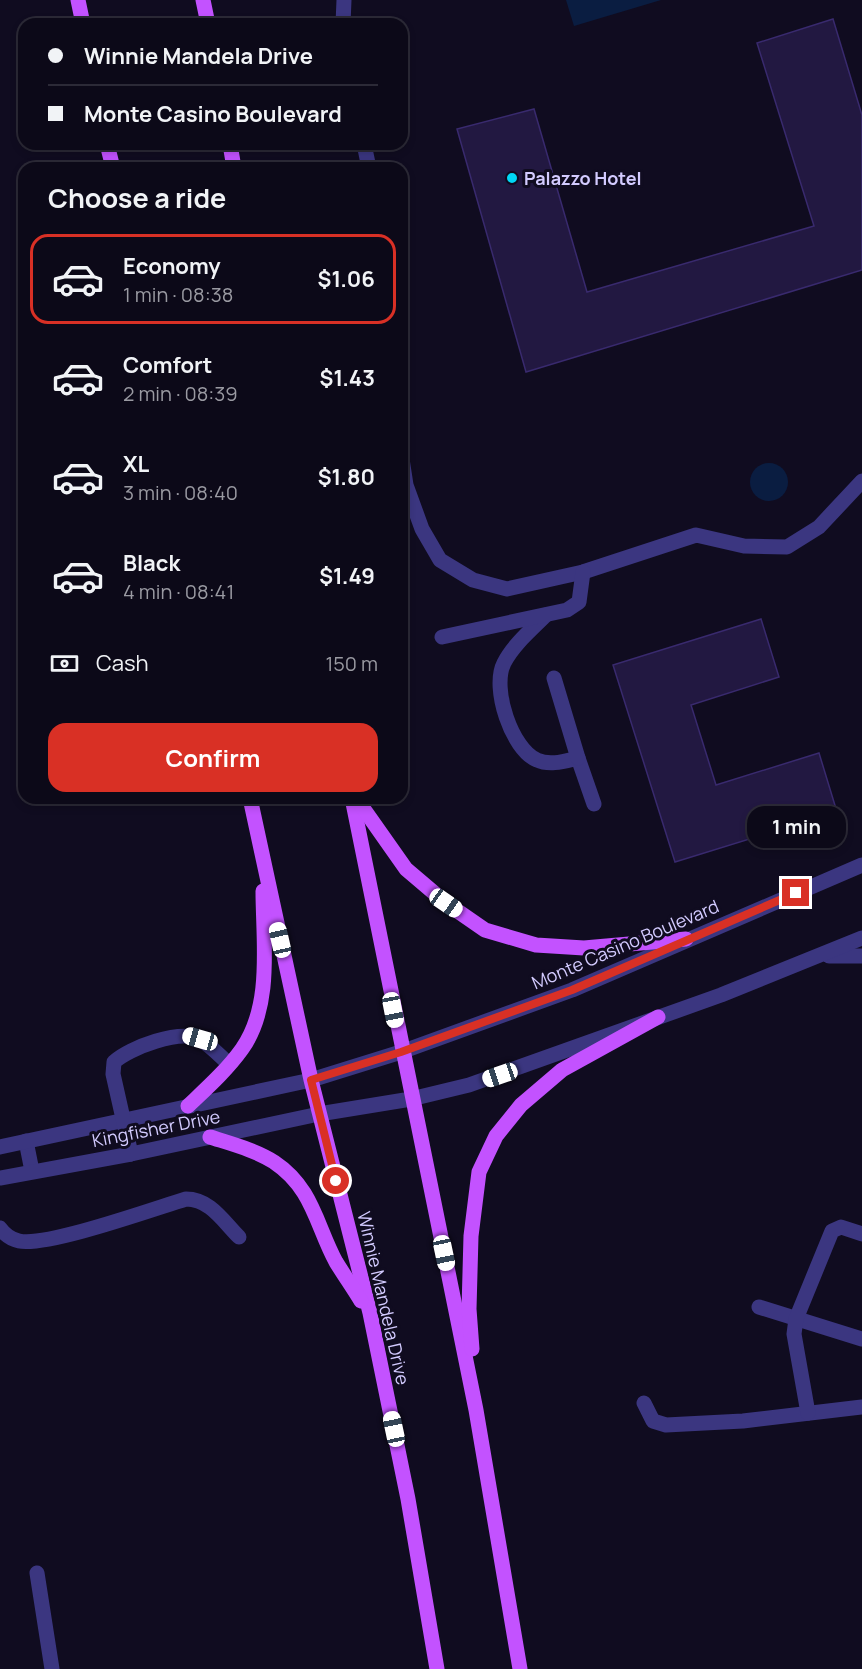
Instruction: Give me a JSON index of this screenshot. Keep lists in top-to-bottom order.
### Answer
{
  "streets": {
    "main road": ["Winnie Mandela Drive"],
    "street": ["Monte Casino Boulevard", "Kingfisher Drive"]
  },
  "crossings": [
    ["Monte Casino Boulevard", "Kingfisher Drive"],
    ["Monte Casino Boulevard", "Winnie Mandela Drive"],
    ["Kingfisher Drive", "Winnie Mandela Drive"]
  ],
  "places": ["Palazzo Hotel"],
  "page": {
    "banner": ["Winnie Mandela Drive", "Monte Casino Boulevard"],
    "heading": "Choose a ride",
    "list": [
      {
        "name": "Economy",
        "note": "1 min · 08:38",
        "value": "$1.06"
      },
      {
        "name": "Comfort",
        "note": "2 min · 08:39",
        "value": "$1.43"
      },
      {
        "name": "XL",
        "note": "3 min · 08:40",
        "value": "$1.80"
      },
      {
        "name": "Black",
        "note": "4 min · 08:41",
        "value": "$1.49"
      }
    ],
    "pay": ["Cash", "150 m"],
    "buttons": "Confirm",
    "bubble": "1 min"
  }
}
